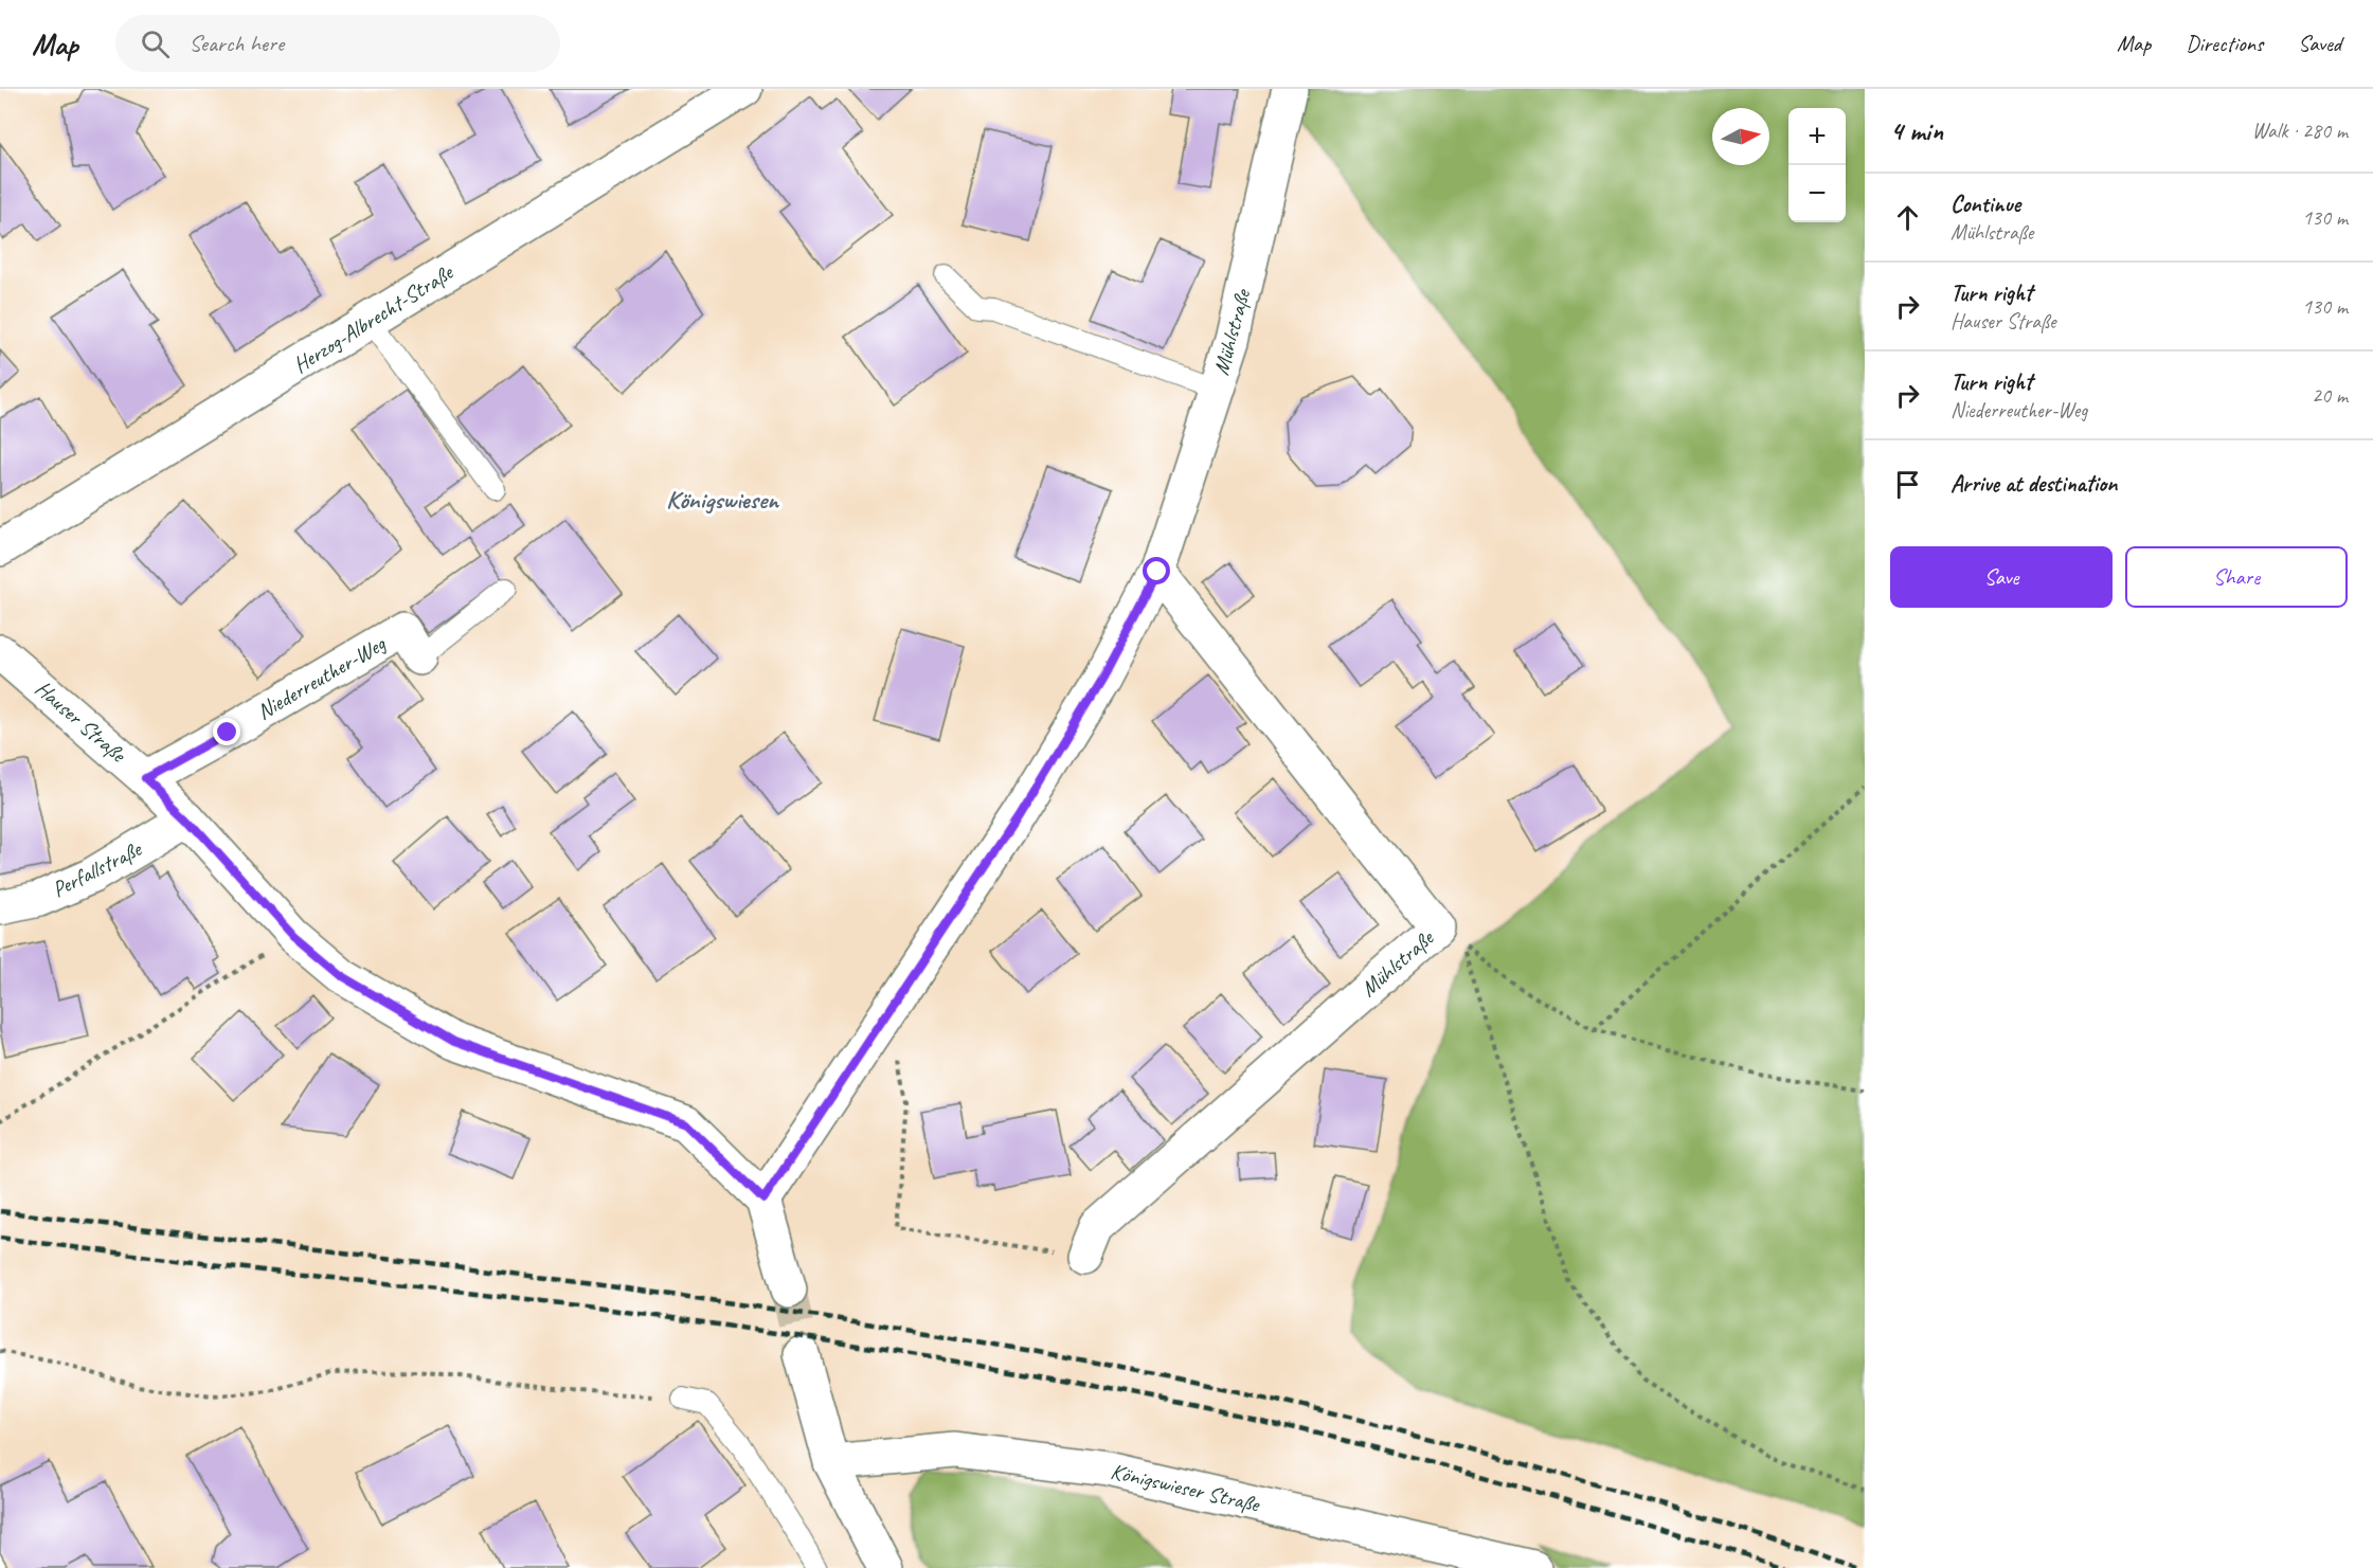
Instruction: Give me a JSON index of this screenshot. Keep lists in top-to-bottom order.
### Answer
{
  "streets": {
    "street": [
      "Herzog-Albrecht-Straße",
      "Mühlstraße",
      "Niederreuther-Weg",
      "Hauser Straße",
      "Perfallstraße",
      "Königswieser Straße"
    ]
  },
  "crossings": [
    ["Mühlstraße", "Hauser Straße"],
    ["Niederreuther-Weg", "Hauser Straße"],
    ["Hauser Straße", "Perfallstraße"]
  ],
  "districts": ["Königswiesen"],
  "north": "right",
  "page": {
    "header": "Map",
    "search": "Search here",
    "nav": ["Map", "Directions", "Saved"],
    "heading": ["4 min", "Walk · 280 m"],
    "map_buttons": ["+", "−"],
    "list": [
      ["Continue", "Mühlstraße", "130 m"],
      ["Turn right", "Hauser Straße", "130 m"],
      ["Turn right", "Niederreuther-Weg", "20 m"],
      "Arrive at destination"
    ],
    "buttons": ["Save", "Share"]
  }
}
